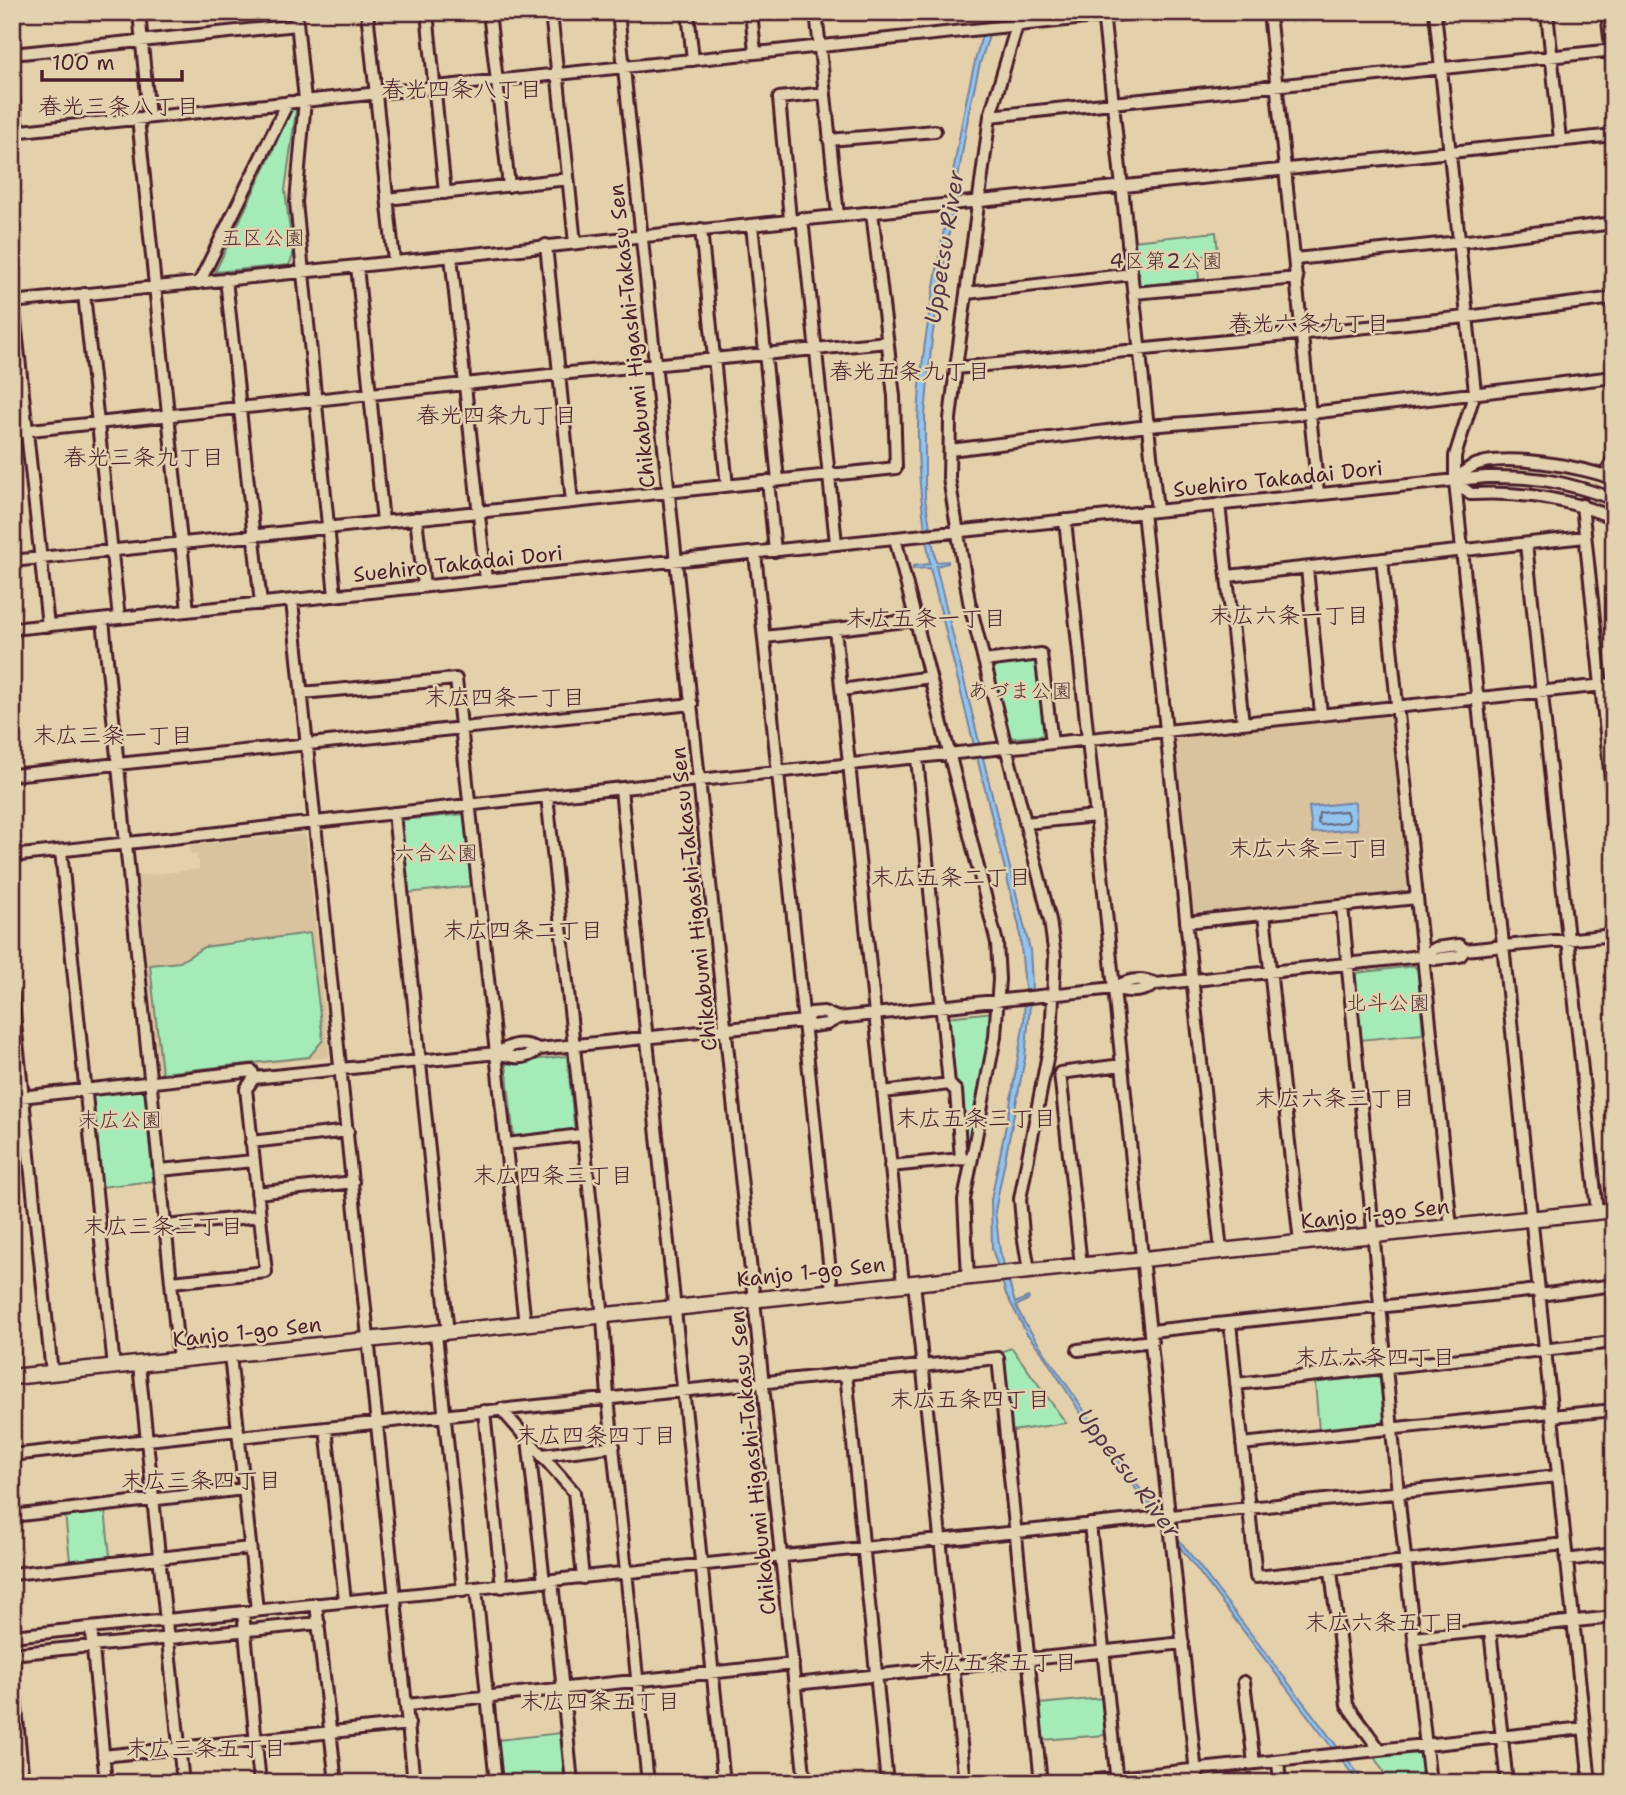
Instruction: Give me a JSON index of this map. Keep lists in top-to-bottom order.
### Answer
{
  "streets": {
    "main road": ["Kanjo 1-go Sen"],
    "street": ["Chikabumi Higashi-Takasu Sen", "Suehiro Takadai Dori"]
  },
  "crossings": [
    ["Chikabumi Higashi-Takasu Sen", "Suehiro Takadai Dori"],
    ["Chikabumi Higashi-Takasu Sen", "Kanjo 1-go Sen"]
  ],
  "districts": [
    "春光四条八丁目",
    "春光三条八丁目",
    "春光六条九丁目",
    "春光五条九丁目",
    "春光四条九丁目",
    "春光三条九丁目",
    "末広六条一丁目",
    "末広五条一丁目",
    "末広四条一丁目",
    "末広三条一丁目",
    "末広六条二丁目",
    "末広五条二丁目",
    "末広四条二丁目",
    "末広六条三丁目",
    "末広五条三丁目",
    "末広四条三丁目",
    "末広三条三丁目",
    "末広六条四丁目",
    "末広五条四丁目",
    "末広四条四丁目",
    "末広三条四丁目",
    "末広六条五丁目",
    "末広五条五丁目",
    "末広四条五丁目",
    "末広三条五丁目"
  ],
  "water": ["Uppetsu River"],
  "parks": [
    "五区公園",
    "4区第2公園",
    "あづま公園",
    "六合公園",
    "北斗公園",
    "末広公園"
  ],
  "scale_bar": "100 m"
}
